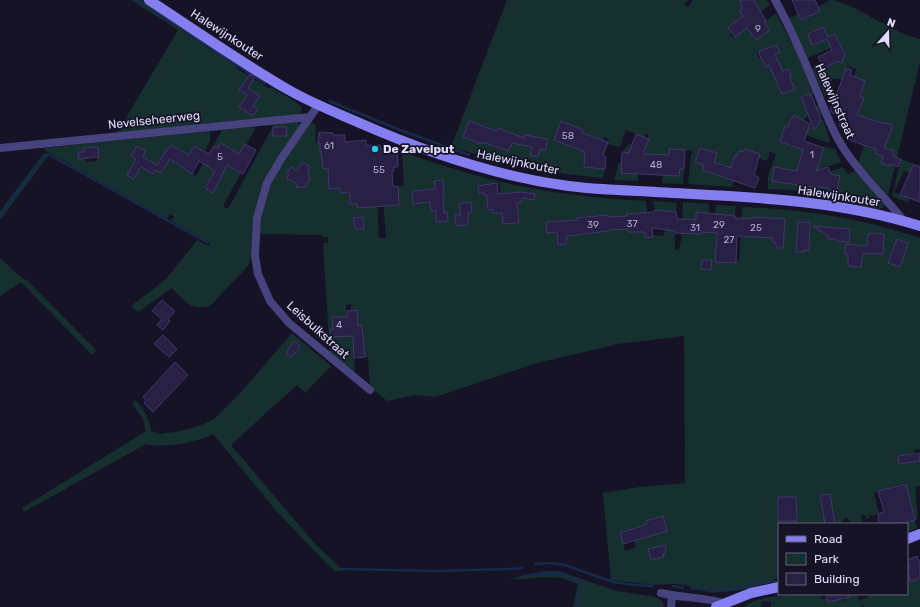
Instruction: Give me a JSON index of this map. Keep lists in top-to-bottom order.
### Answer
{
  "streets": {
    "street": [
      "Halewijnkouter",
      "Halewijnstraat",
      "Nevelseheerweg",
      "Leisbulkstraat"
    ]
  },
  "crossings": [
    ["Halewijnkouter", "Halewijnstraat"],
    ["Halewijnkouter", "Leisbulkstraat"],
    ["Nevelseheerweg", "Leisbulkstraat"]
  ],
  "places": ["De Zavelput"],
  "house_numbers": [
    "9",
    "58",
    "61",
    "1",
    "5",
    "48",
    "55",
    "37",
    "39",
    "29",
    "31",
    "25",
    "27",
    "4"
  ],
  "legend": ["Road", "Park", "Building"],
  "north": "top"
}
